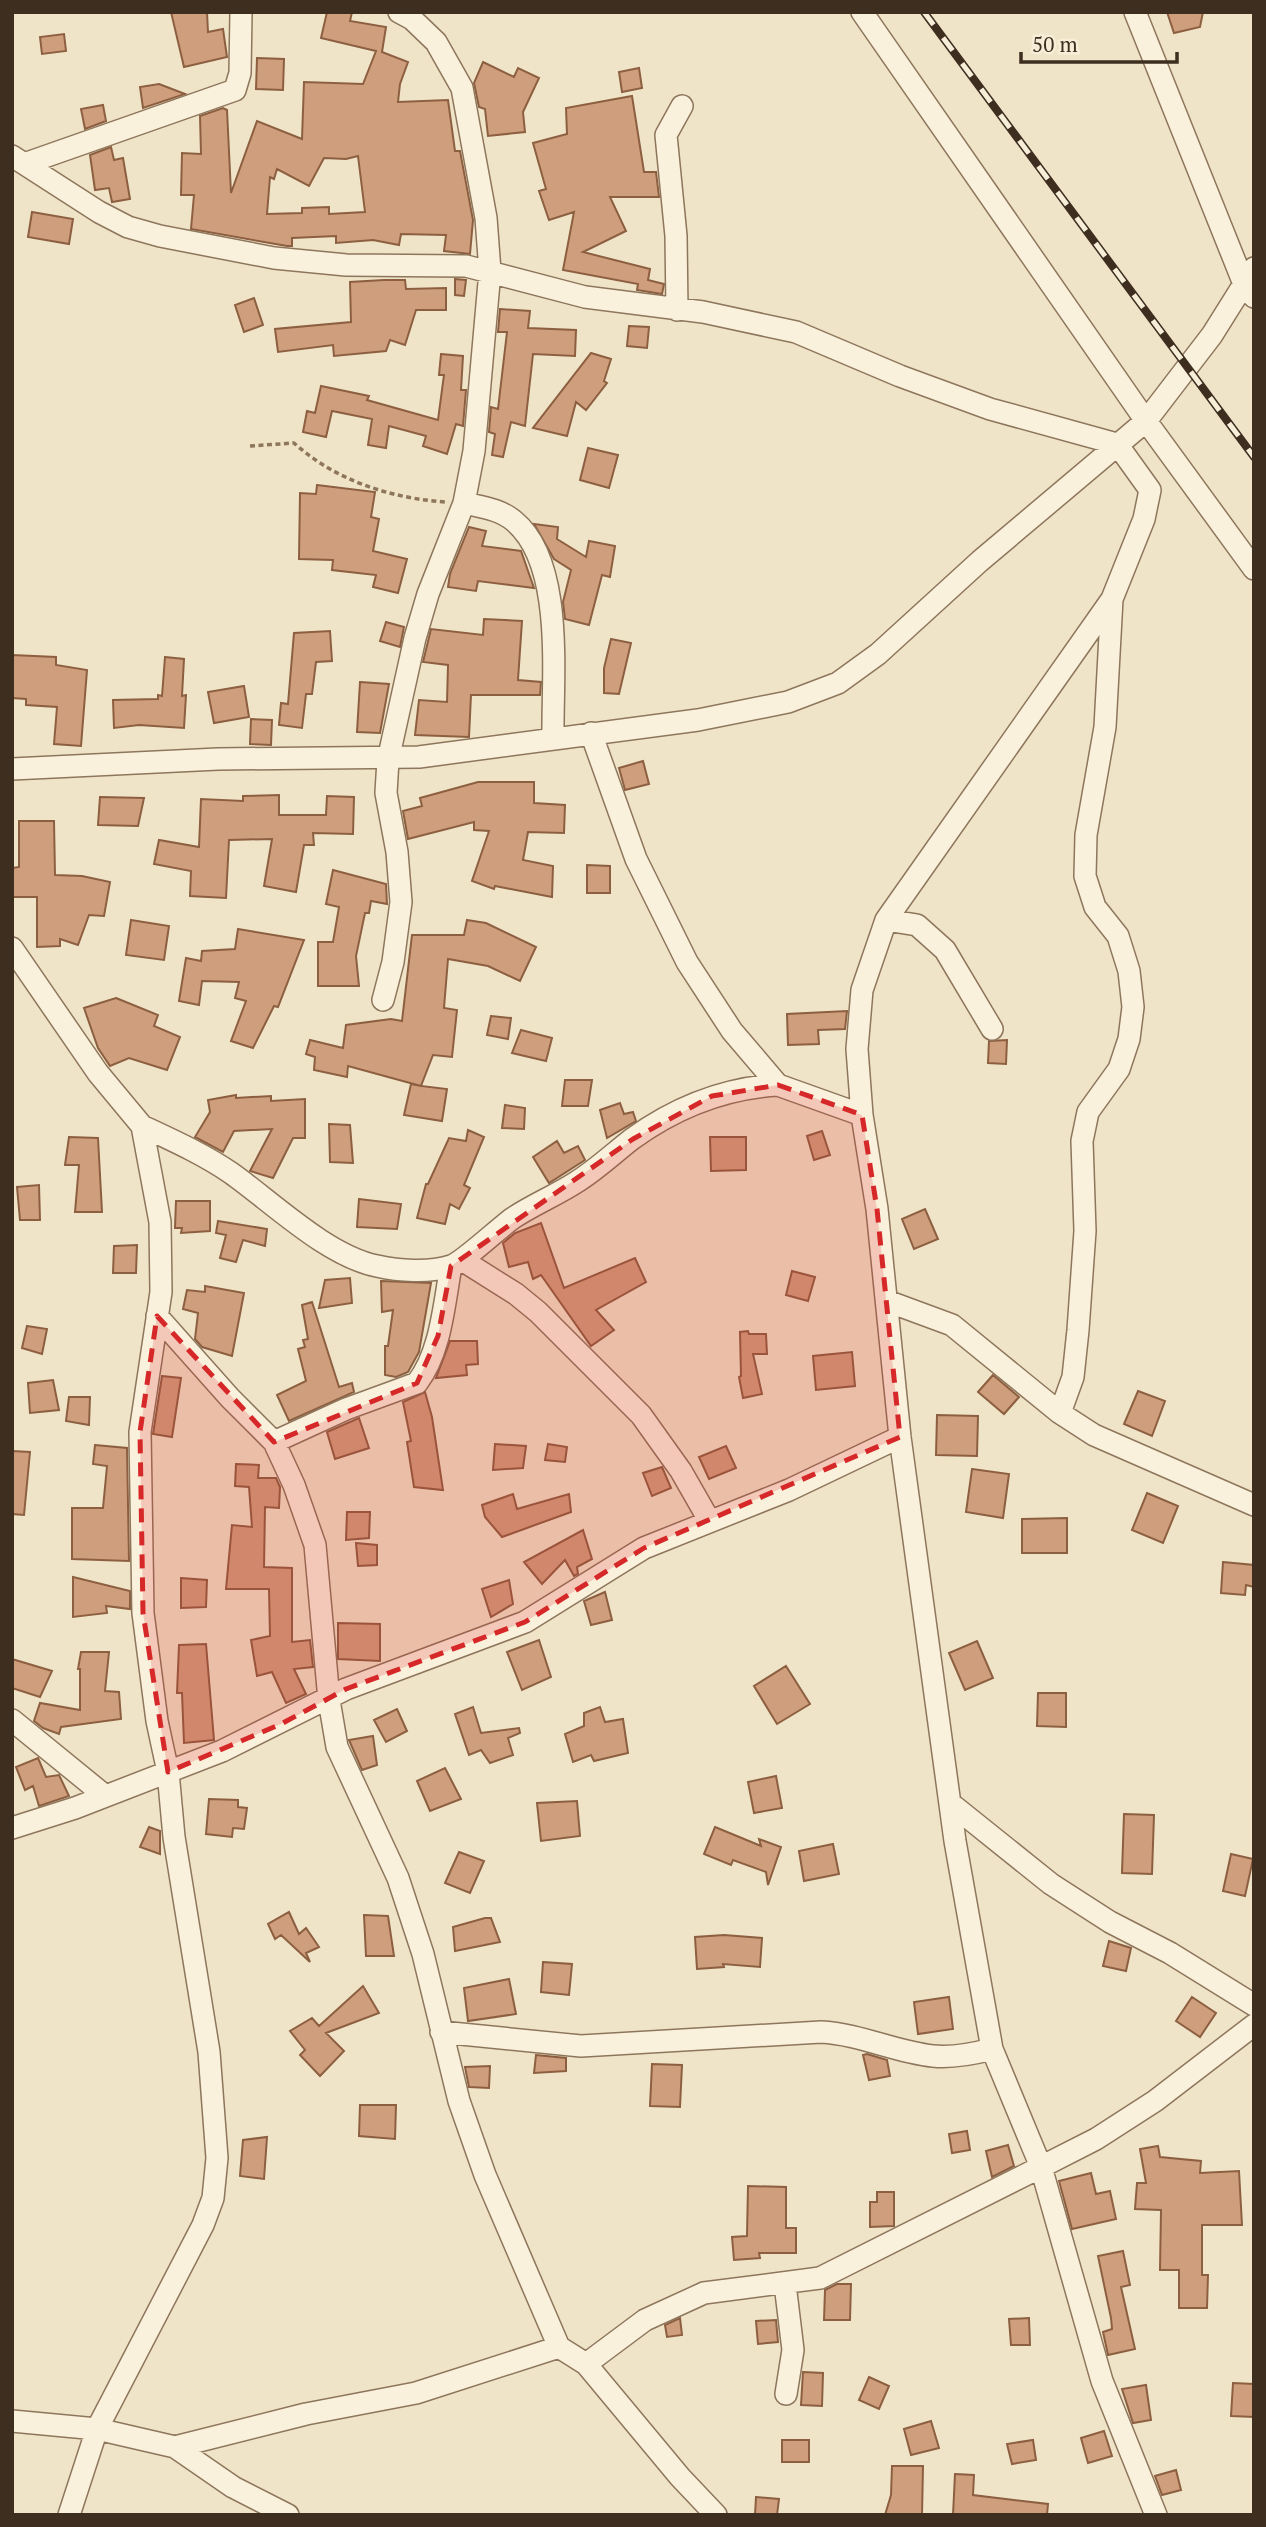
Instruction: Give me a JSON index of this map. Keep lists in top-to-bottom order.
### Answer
{
  "scale_bar": "50 m"
}
